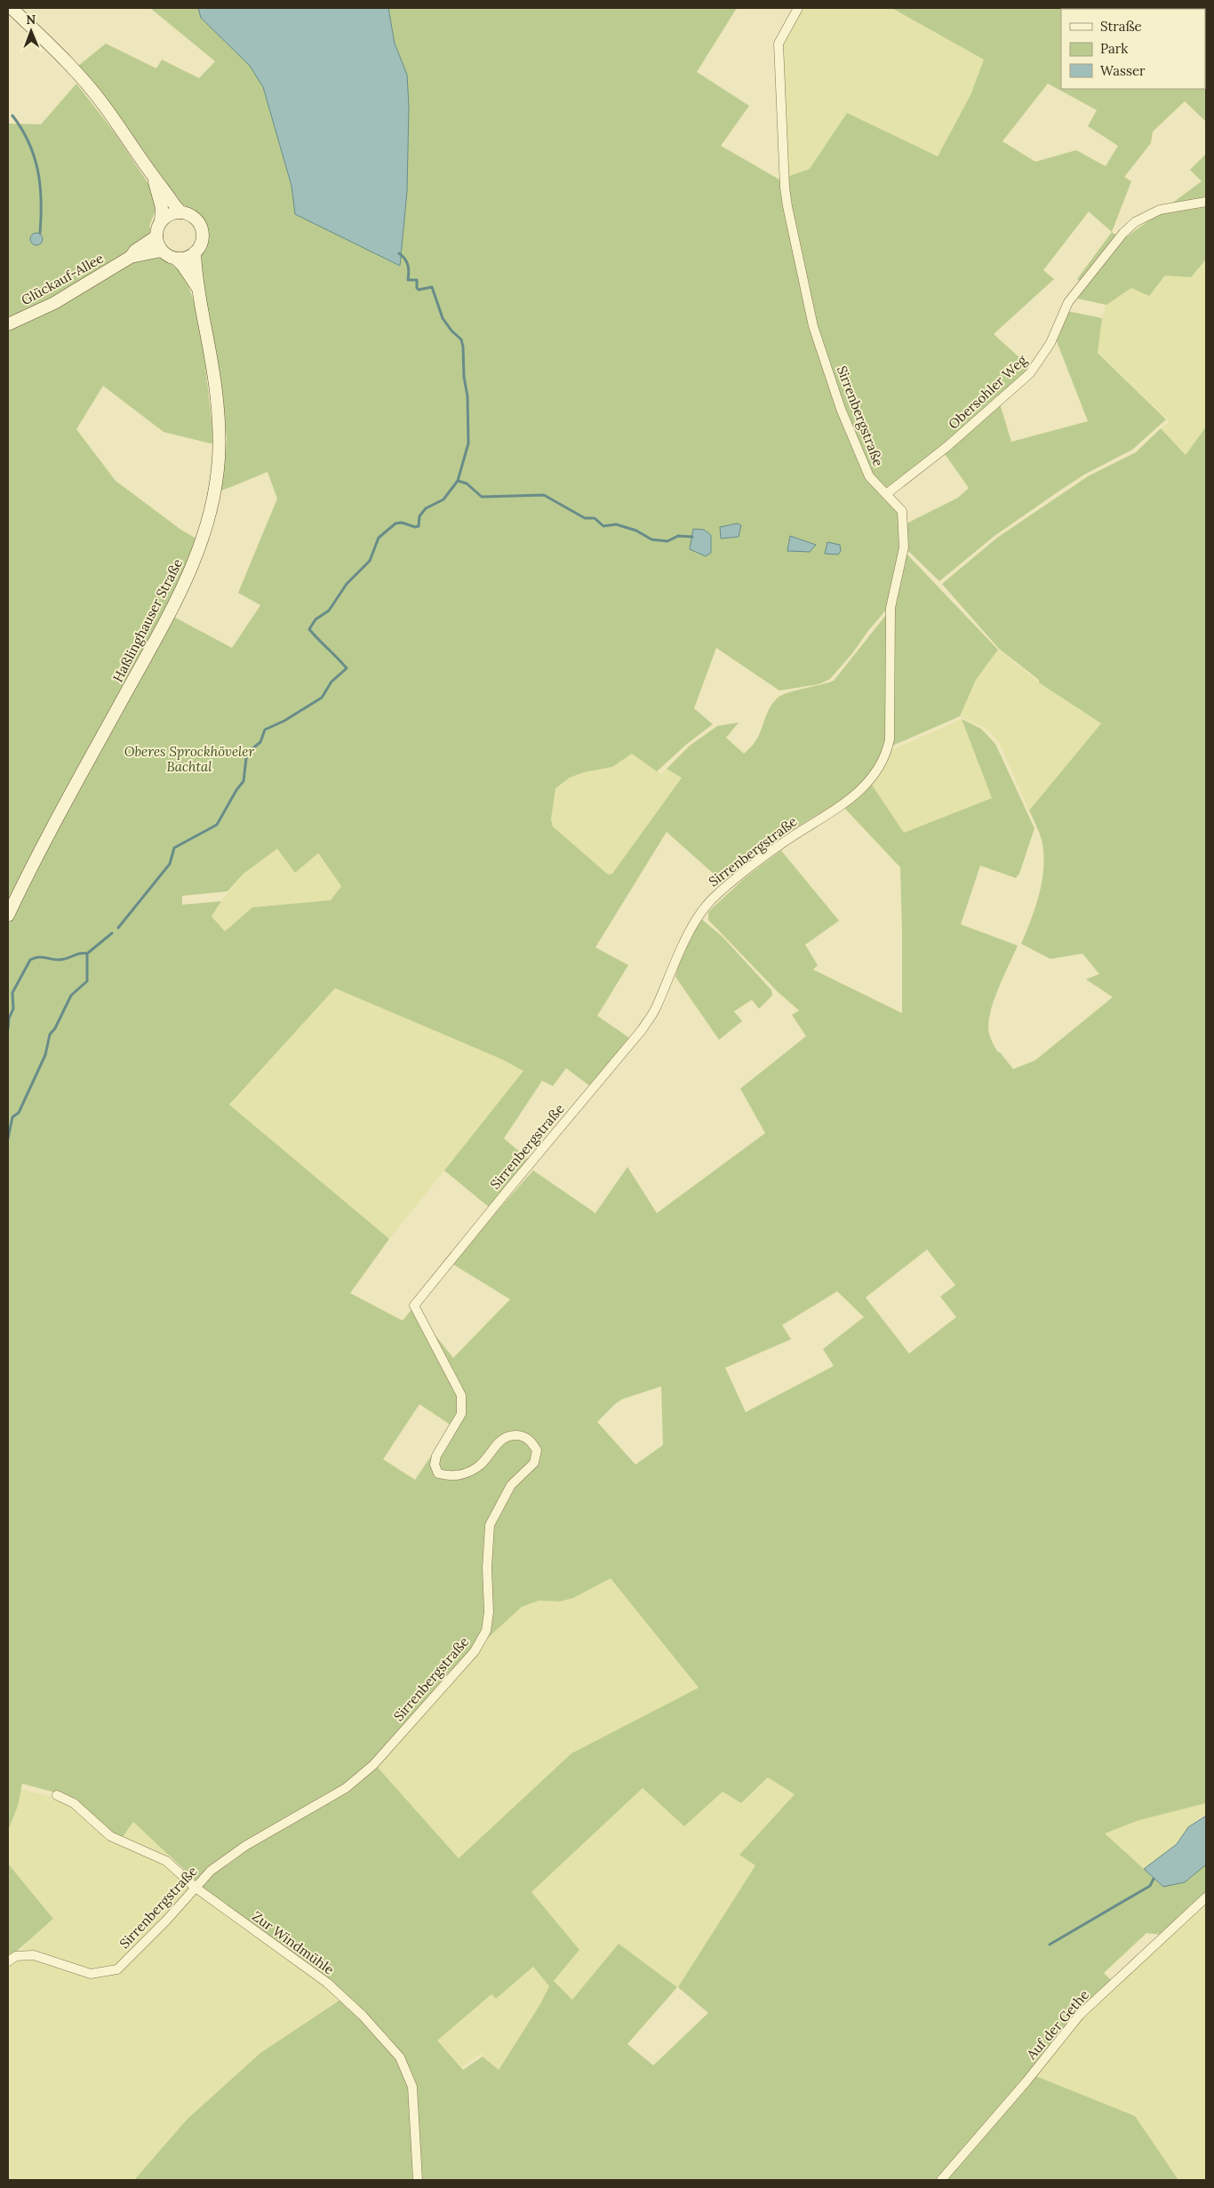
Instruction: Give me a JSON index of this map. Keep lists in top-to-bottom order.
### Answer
{
  "streets": {
    "main road": ["Glückauf-Allee", "Haßlinghauser Straße"],
    "street": [
      "Obersohler Weg",
      "Sirrenbergstraße",
      "Zur Windmühle",
      "Auf der Gethe"
    ]
  },
  "crossings": [
    ["Glückauf-Allee", "Haßlinghauser Straße"],
    ["Obersohler Weg", "Sirrenbergstraße"],
    ["Sirrenbergstraße", "Zur Windmühle"]
  ],
  "parks": ["Oberes Sprockhöveler Bachtal"],
  "legend": ["Straße", "Park", "Wasser"],
  "north": "top"
}
